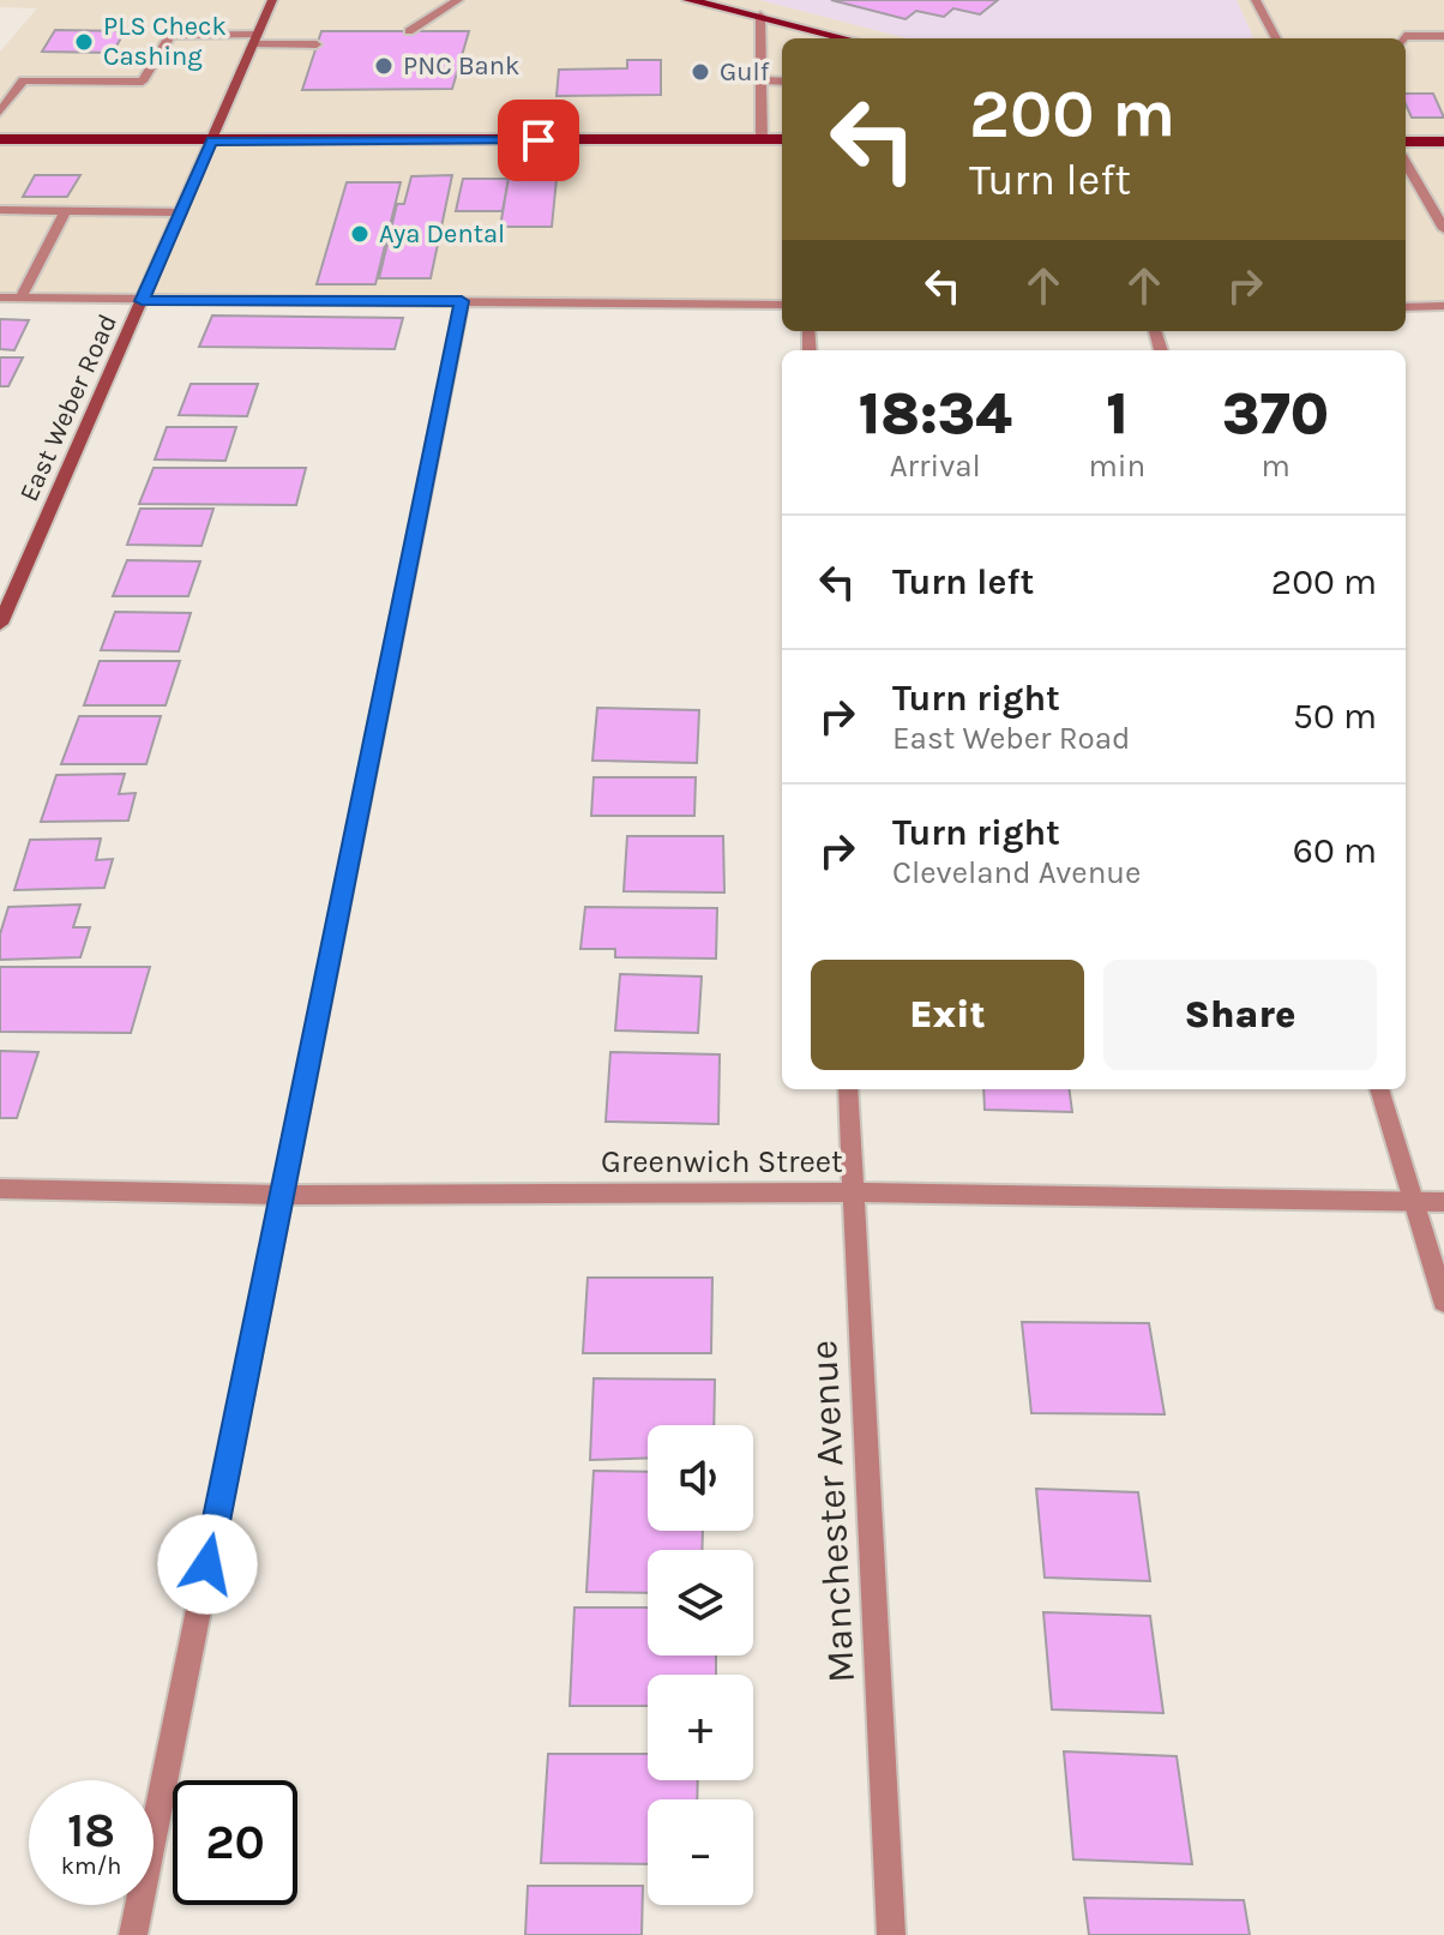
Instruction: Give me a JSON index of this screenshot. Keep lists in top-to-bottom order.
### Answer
{
  "streets": {
    "street": ["East Weber Road", "Greenwich Street", "Manchester Avenue"]
  },
  "crossings": [
    ["Greenwich Street", "Manchester Avenue"]
  ],
  "places": [
    "PLS Check Cashing",
    "PNC Bank",
    "Gulf",
    "Aya Dental"
  ],
  "page": {
    "turn": ["200 m", "Turn left"],
    "eta": [
      "18:34",
      "Arrival",
      "1",
      "min",
      "370",
      "m"
    ],
    "list": [
      {
        "name": "Turn left",
        "value": "200 m"
      },
      {
        "name": "Turn right",
        "note": "East Weber Road",
        "value": "50 m"
      },
      {
        "name": "Turn right",
        "note": "Cleveland Avenue",
        "value": "60 m"
      }
    ],
    "buttons": ["Exit", "Share"],
    "map_buttons": ["+", "−"],
    "speed": "18 km/h",
    "limit": "20"
  }
}
